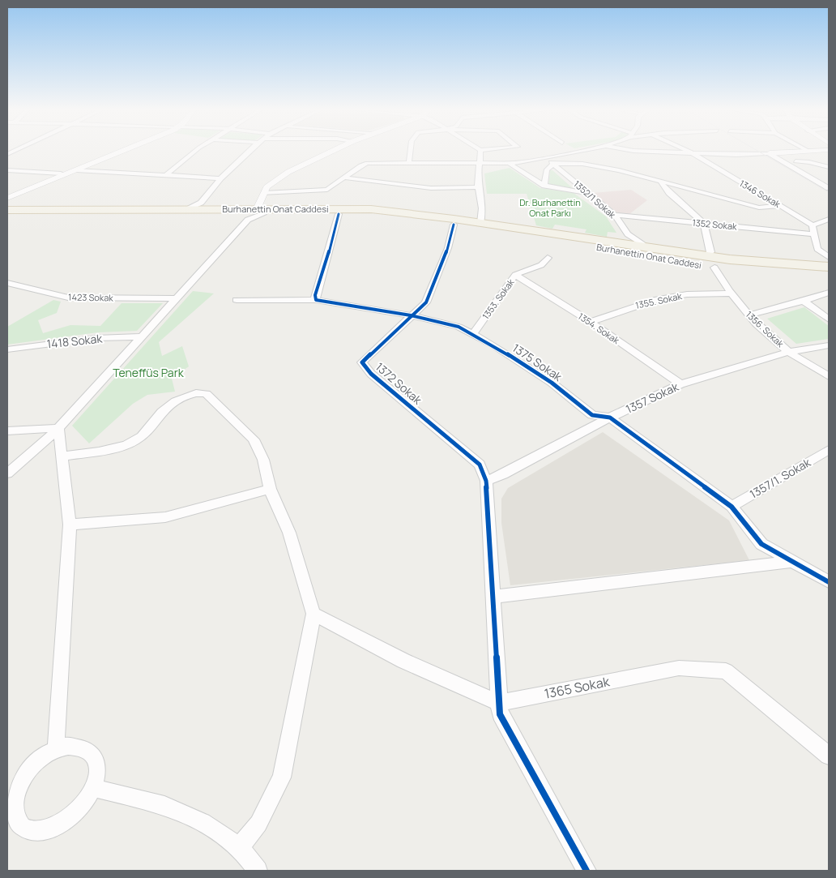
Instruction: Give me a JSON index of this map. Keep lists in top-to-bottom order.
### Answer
{
  "streets": {
    "main road": ["Burhanettin Onat Caddesi"],
    "street": [
      "1346 Sokak",
      "1352/1 Sokak",
      "1352 Sokak",
      "1423 Sokak",
      "1353. Sokak",
      "1355. Sokak",
      "1354. Sokak",
      "1356. Sokak",
      "1418 Sokak",
      "1375 Sokak",
      "1372 Sokak",
      "1357 Sokak",
      "1357/1. Sokak",
      "1365 Sokak"
    ]
  },
  "crossings": [
    ["1352/1 Sokak", "Burhanettin Onat Caddesi"],
    ["1352/1 Sokak", "1352 Sokak"],
    ["Burhanettin Onat Caddesi", "1356. Sokak"],
    ["1353. Sokak", "1354. Sokak"],
    ["1353. Sokak", "1375 Sokak"],
    ["1355. Sokak", "1354. Sokak"],
    ["1355. Sokak", "1356. Sokak"],
    ["1354. Sokak", "1357 Sokak"],
    ["1356. Sokak", "1357 Sokak"],
    ["1375 Sokak", "1372 Sokak"],
    ["1375 Sokak", "1357 Sokak"],
    ["1375 Sokak", "1357/1. Sokak"],
    ["1372 Sokak", "1357 Sokak"]
  ],
  "parks": ["Dr. Burhanettin Onat Parkı", "Teneffüs Park"]
}
